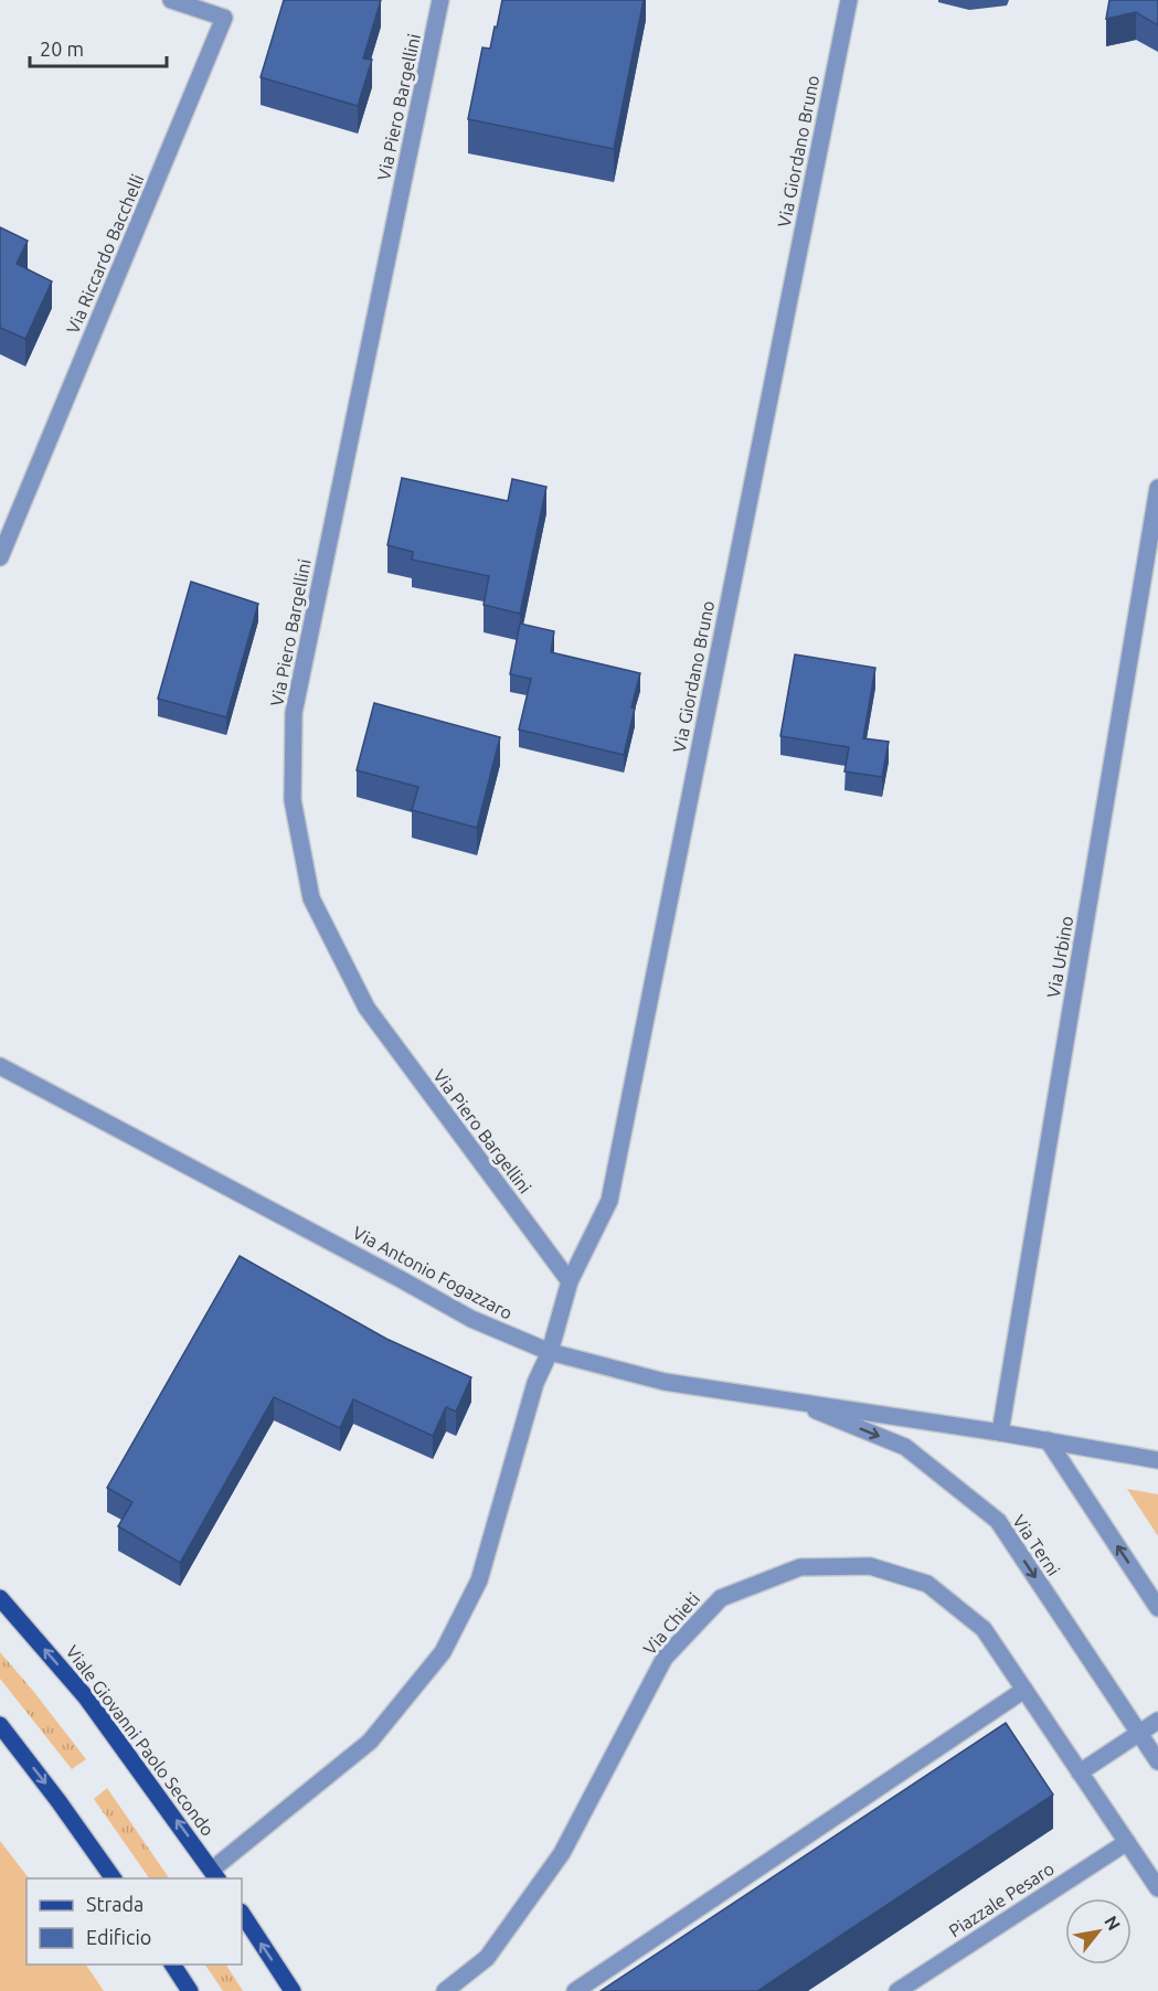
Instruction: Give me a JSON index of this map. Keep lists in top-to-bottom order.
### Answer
{
  "streets": {
    "main road": ["Viale Giovanni Paolo Secondo"],
    "street": [
      "Via Piero Bargellini",
      "Via Giordano Bruno",
      "Via Riccardo Bacchelli",
      "Via Urbino",
      "Via Antonio Fogazzaro",
      "Via Terni",
      "Via Chieti",
      "Piazzale Pesaro"
    ]
  },
  "crossings": [
    ["Via Piero Bargellini", "Via Giordano Bruno"],
    ["Via Giordano Bruno", "Via Antonio Fogazzaro"],
    ["Via Giordano Bruno", "Viale Giovanni Paolo Secondo"],
    ["Via Urbino", "Via Antonio Fogazzaro"],
    ["Via Antonio Fogazzaro", "Via Terni"],
    ["Via Chieti", "Piazzale Pesaro"]
  ],
  "legend": ["Strada", "Edificio"],
  "scale_bar": "20 m",
  "north": "top right"
}
